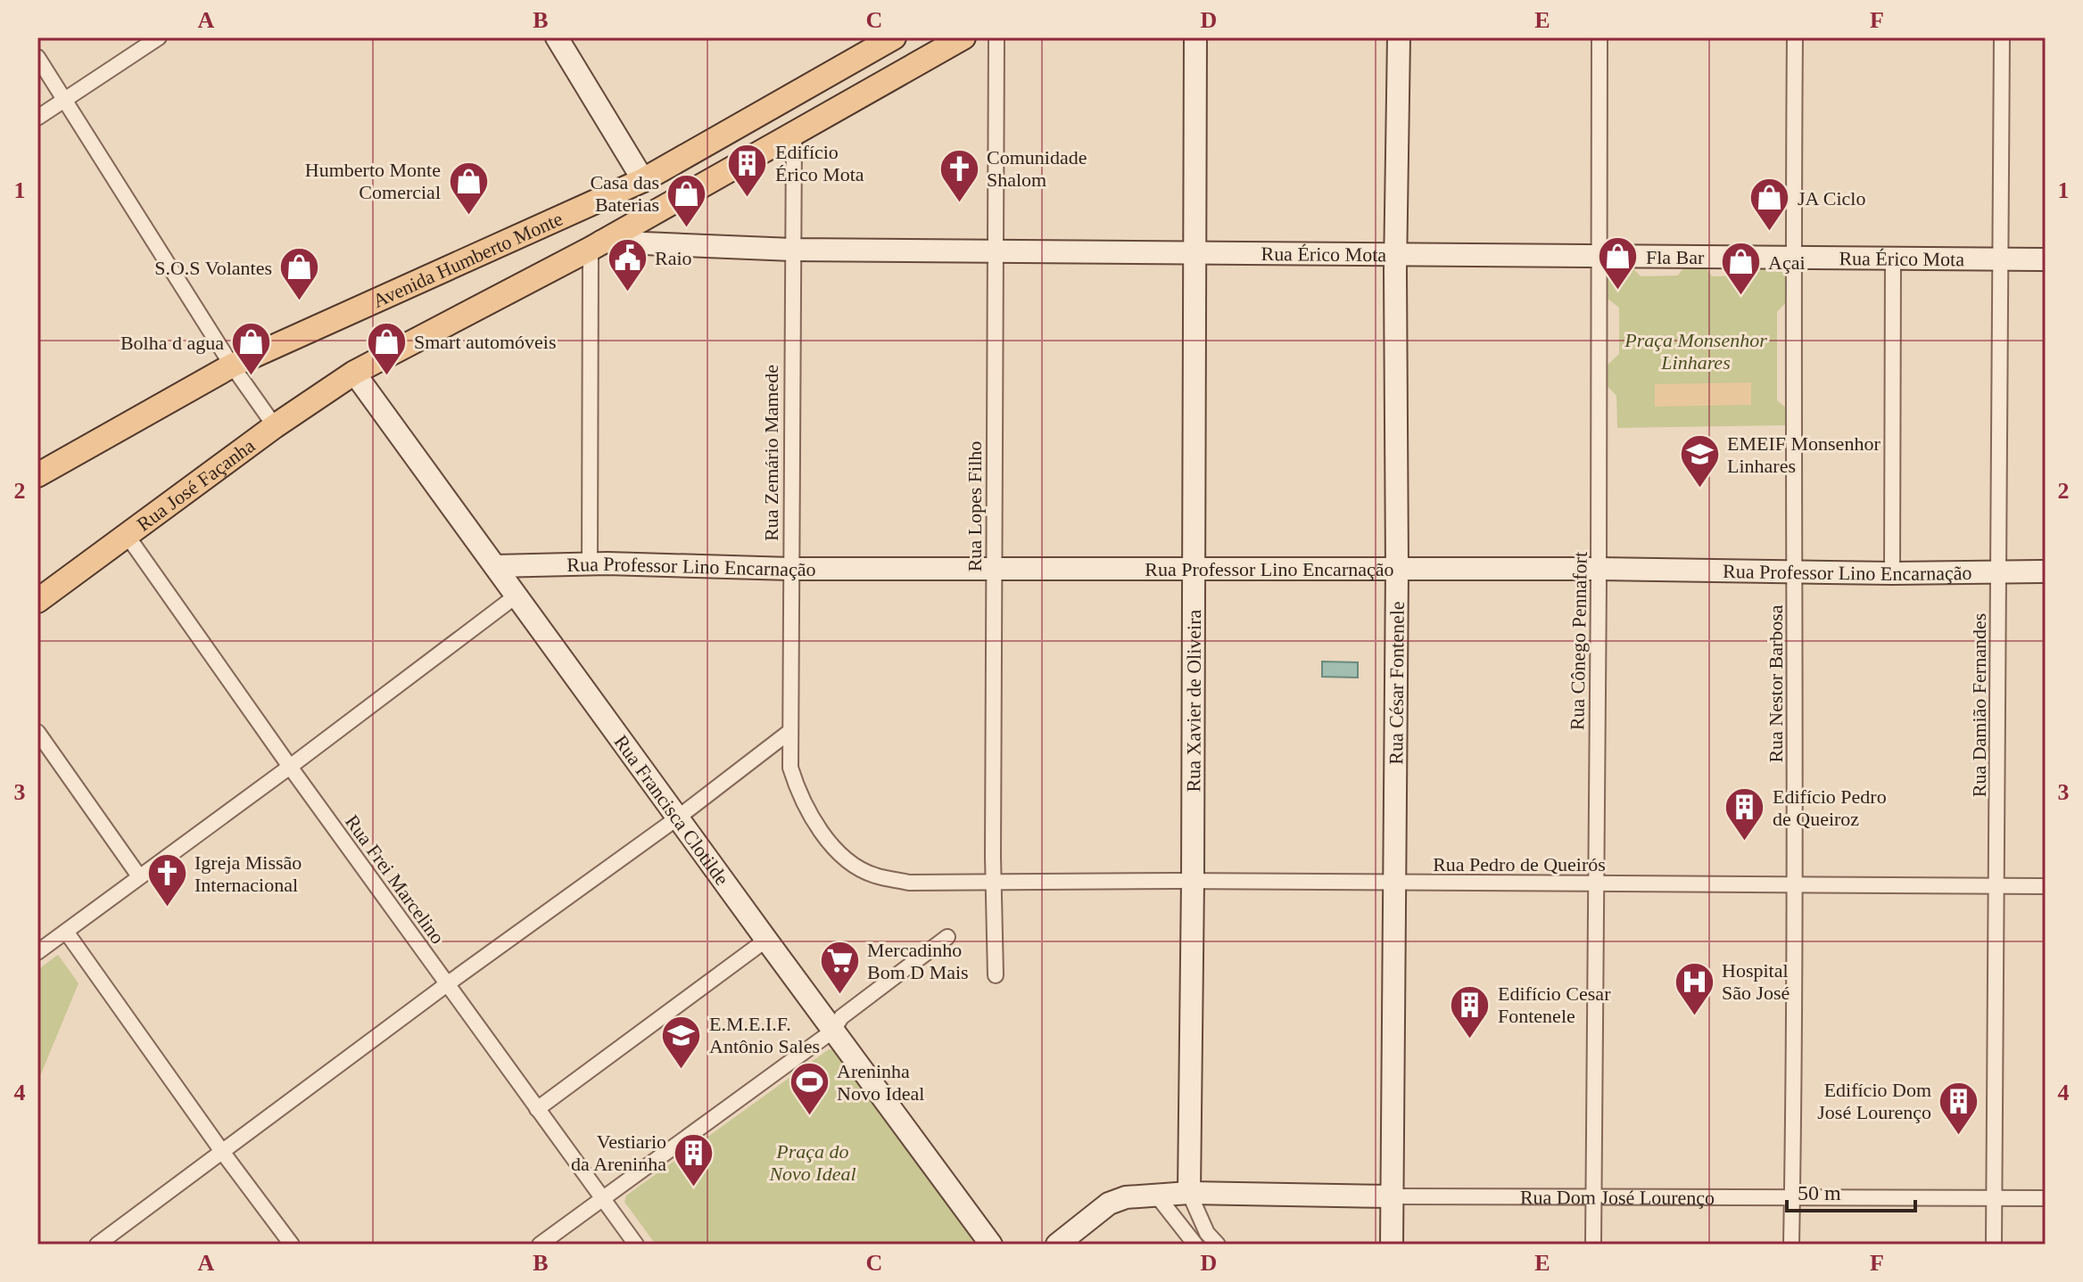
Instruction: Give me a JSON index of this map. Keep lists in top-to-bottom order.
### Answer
{
  "streets": {
    "main road": ["Avenida Humberto Monte", "Rua José Façanha"],
    "street": [
      "Rua Érico Mota",
      "Rua Zemário Mamede",
      "Rua Lopes Filho",
      "Rua Professor Lino Encarnação",
      "Rua Cônego Pennafort",
      "Rua César Fontenele",
      "Rua Nestor Barbosa",
      "Rua Xavier de Oliveira",
      "Rua Damião Fernandes",
      "Rua Francisca Clotilde",
      "Rua Pedro de Queirós",
      "Rua Frei Marcelino",
      "Rua Dom José Lourenço"
    ]
  },
  "crossings": [
    ["Rua Érico Mota", "Avenida Humberto Monte"],
    ["Rua Érico Mota", "Rua Zemário Mamede"],
    ["Rua Érico Mota", "Rua Lopes Filho"],
    ["Rua Érico Mota", "Rua Cônego Pennafort"],
    ["Rua Érico Mota", "Rua César Fontenele"],
    ["Rua Érico Mota", "Rua Nestor Barbosa"],
    ["Rua Érico Mota", "Rua Xavier de Oliveira"],
    ["Rua Érico Mota", "Rua Damião Fernandes"],
    ["Avenida Humberto Monte", "Rua Zemário Mamede"],
    ["Avenida Humberto Monte", "Rua José Façanha"],
    ["Avenida Humberto Monte", "Rua Francisca Clotilde"],
    ["Rua Zemário Mamede", "Rua Lopes Filho"],
    ["Rua Zemário Mamede", "Rua Professor Lino Encarnação"],
    ["Rua Zemário Mamede", "Rua Pedro de Queirós"],
    ["Rua José Façanha", "Rua Francisca Clotilde"],
    ["Rua José Façanha", "Rua Frei Marcelino"],
    ["Rua Lopes Filho", "Rua Professor Lino Encarnação"],
    ["Rua Lopes Filho", "Rua Pedro de Queirós"],
    ["Rua Professor Lino Encarnação", "Rua Cônego Pennafort"],
    ["Rua Professor Lino Encarnação", "Rua César Fontenele"],
    ["Rua Professor Lino Encarnação", "Rua Nestor Barbosa"],
    ["Rua Professor Lino Encarnação", "Rua Xavier de Oliveira"],
    ["Rua Professor Lino Encarnação", "Rua Damião Fernandes"],
    ["Rua Professor Lino Encarnação", "Rua Francisca Clotilde"],
    ["Rua Cônego Pennafort", "Rua Pedro de Queirós"],
    ["Rua Cônego Pennafort", "Rua Dom José Lourenço"],
    ["Rua César Fontenele", "Rua Pedro de Queirós"],
    ["Rua César Fontenele", "Rua Dom José Lourenço"],
    ["Rua Nestor Barbosa", "Rua Pedro de Queirós"],
    ["Rua Nestor Barbosa", "Rua Dom José Lourenço"],
    ["Rua Xavier de Oliveira", "Rua Pedro de Queirós"],
    ["Rua Xavier de Oliveira", "Rua Dom José Lourenço"],
    ["Rua Damião Fernandes", "Rua Pedro de Queirós"],
    ["Rua Damião Fernandes", "Rua Dom José Lourenço"]
  ],
  "parks": ["Praça Monsenhor Linhares", "Praça do Novo Ideal"],
  "places": {
    "building": [
      "Edifício Érico Mota",
      "Edifício Pedro de Queiroz",
      "Edifício Cesar Fontenele",
      "Edifício Dom José Lourenço",
      "Vestiario da Areninha"
    ],
    "church": ["Comunidade Shalom", "Igreja Missão Internacional"],
    "shop": [
      "Humberto Monte Comercial",
      "Casa das Baterias",
      "JA Ciclo",
      "Fla Bar",
      "Açai",
      "S.O.S Volantes",
      "Smart automóveis",
      "Bolha d agua"
    ],
    "public building": ["Raio"],
    "school or university": ["EMEIF Monsenhor Linhares", "E.M.E.I.F. Antônio Sales"],
    "supermarket": ["Mercadinho Bom D Mais"],
    "hospital": ["Hospital São José"],
    "sports": ["Areninha Novo Ideal"]
  },
  "scale_bar": "50 m",
  "grid": {
    "columns": [
      "A",
      "B",
      "C",
      "D",
      "E",
      "F"
    ],
    "rows": [
      "1",
      "2",
      "3",
      "4"
    ]
  }
}
